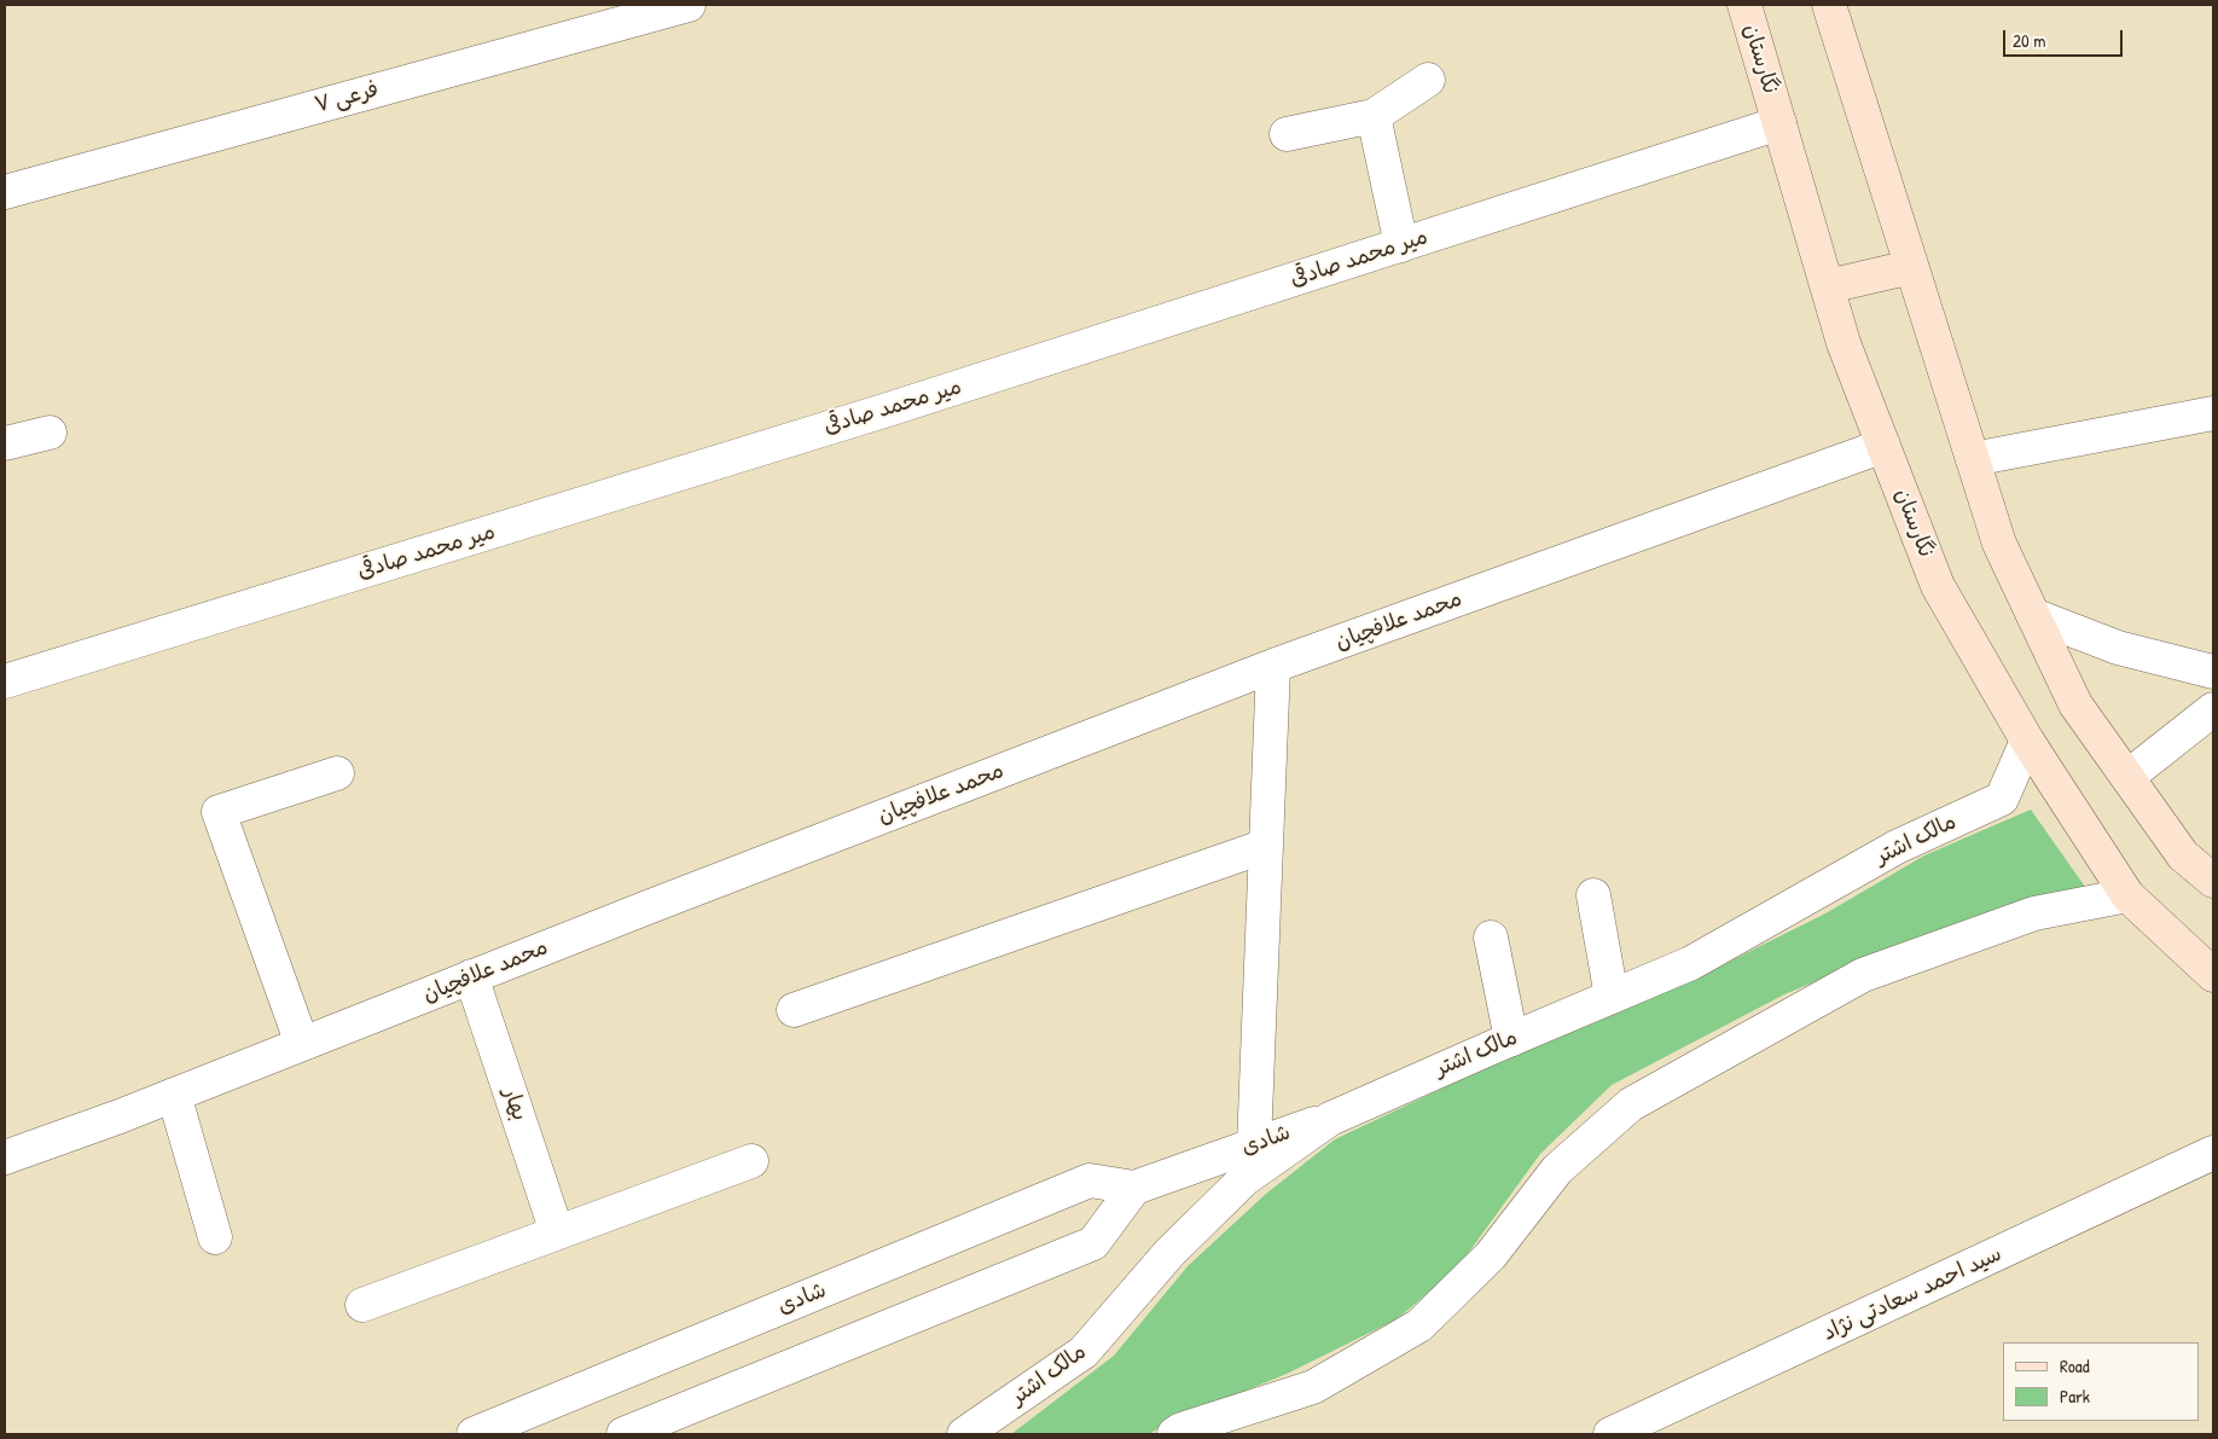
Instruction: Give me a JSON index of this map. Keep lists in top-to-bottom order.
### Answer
{
  "streets": {
    "main road": ["نگارستان"],
    "street": [
      "فرعی ۷",
      "میر محمد صادقی",
      "محمد علافچیان",
      "مالک اشتر",
      "بهار",
      "شادی",
      "سید احمد سعادتی نژاد"
    ]
  },
  "crossings": [
    ["نگارستان", "میر محمد صادقی"],
    ["نگارستان", "محمد علافچیان"],
    ["نگارستان", "مالک اشتر"],
    ["محمد علافچیان", "بهار"],
    ["مالک اشتر", "شادی"]
  ],
  "legend": ["Road", "Park"],
  "scale_bar": "20 m"
}
